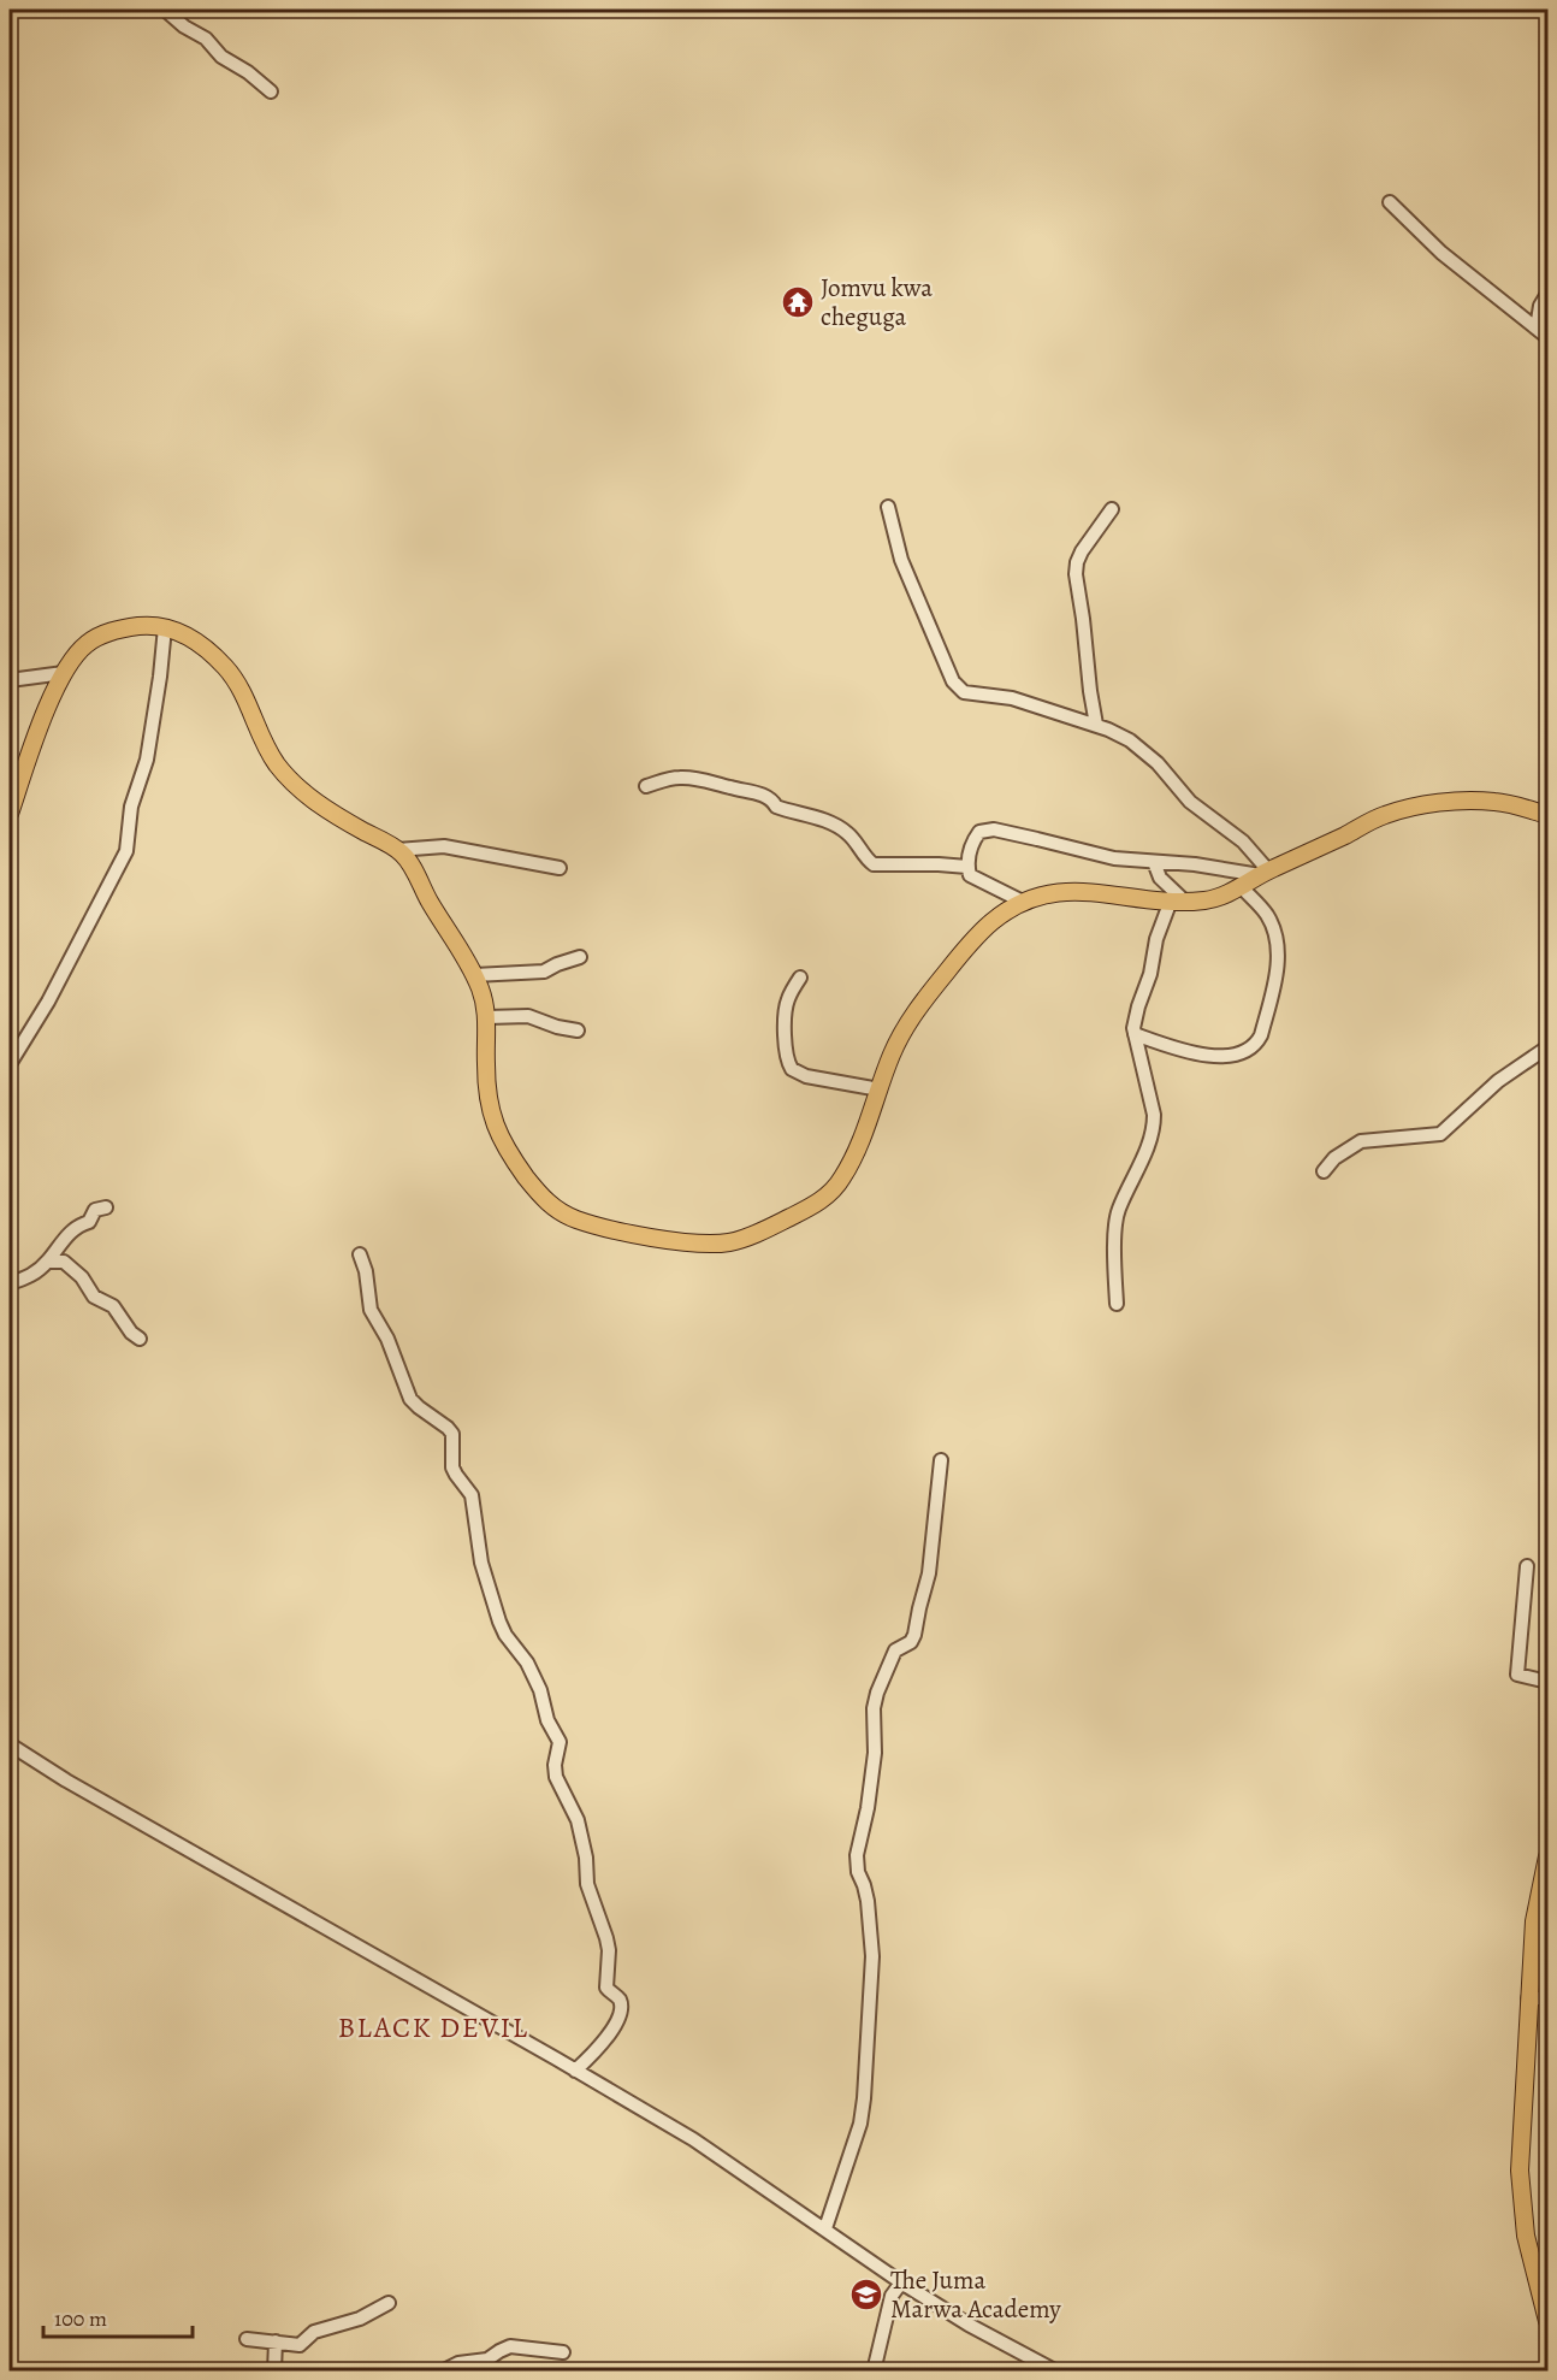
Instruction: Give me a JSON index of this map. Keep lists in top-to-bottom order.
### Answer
{
  "districts": ["BLACK DEVIL"],
  "places": {
    "temple": ["Jomvu kwa cheguga"],
    "school or university": ["The Juma Marwa Academy"]
  },
  "scale_bar": "100 m"
}
